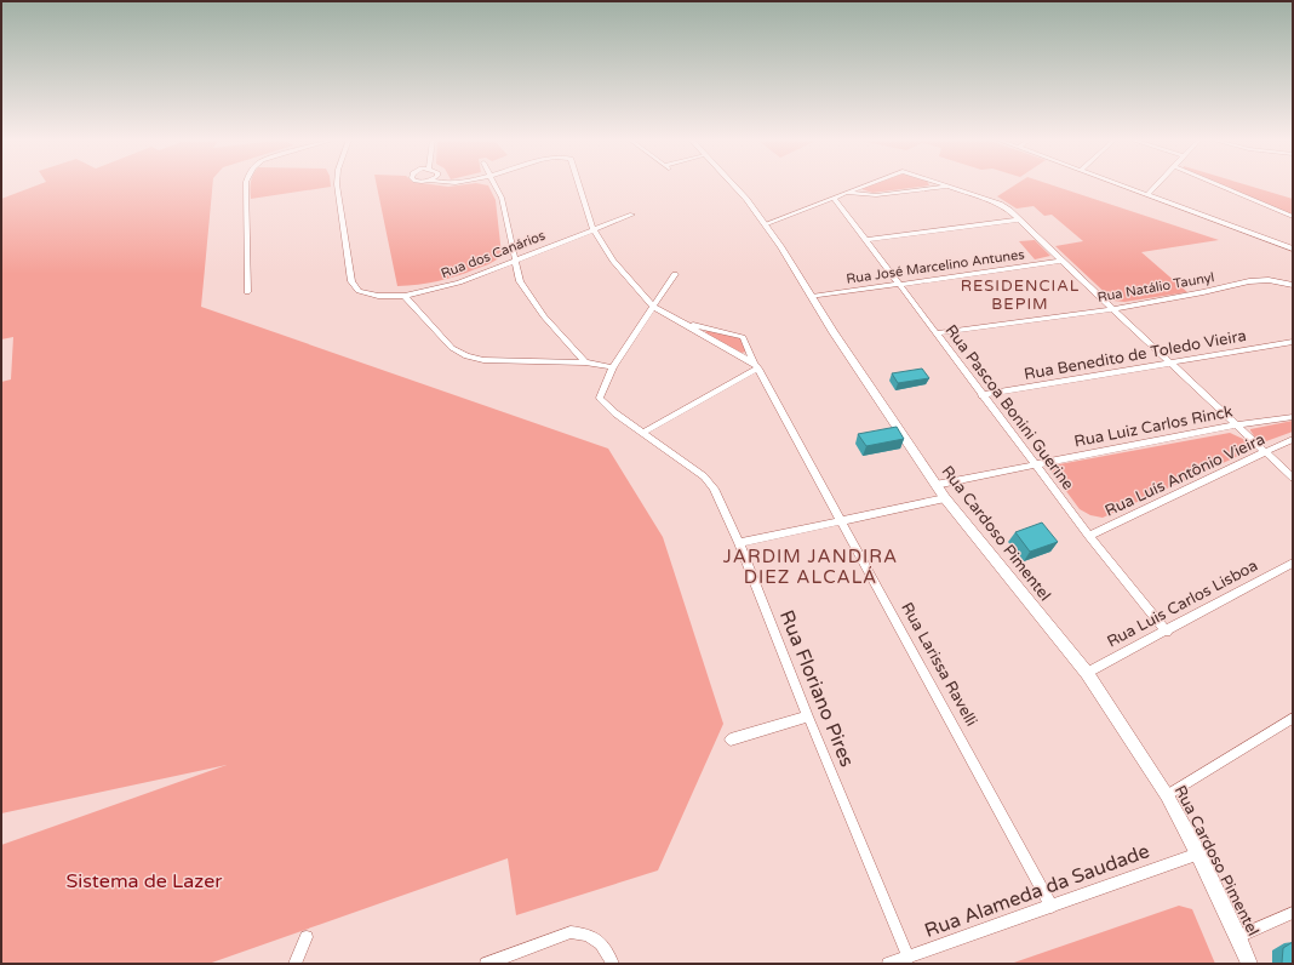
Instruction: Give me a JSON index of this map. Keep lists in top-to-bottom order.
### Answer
{
  "streets": {
    "street": [
      "Rua dos Canários",
      "Rua José Marcelino Antunes",
      "Rua Natálio Taunyl",
      "Rua Benedito de Toledo Vieira",
      "Rua Pascoa Bonini Guerine",
      "Rua Luiz Carlos Rinck",
      "Rua Luís Antônio Vieira",
      "Rua Cardoso Pimentel",
      "Rua Luis Carlos Lisboa",
      "Rua Larissa Ravelli",
      "Rua Floriano Pires",
      "Rua Alameda da Saudade"
    ]
  },
  "crossings": [
    ["Rua José Marcelino Antunes", "Rua Pascoa Bonini Guerine"],
    ["Rua José Marcelino Antunes", "Rua Cardoso Pimentel"],
    ["Rua Natálio Taunyl", "Rua Pascoa Bonini Guerine"],
    ["Rua Benedito de Toledo Vieira", "Rua Pascoa Bonini Guerine"],
    ["Rua Pascoa Bonini Guerine", "Rua Luiz Carlos Rinck"],
    ["Rua Pascoa Bonini Guerine", "Rua Luís Antônio Vieira"],
    ["Rua Pascoa Bonini Guerine", "Rua Luis Carlos Lisboa"],
    ["Rua Luiz Carlos Rinck", "Rua Cardoso Pimentel"],
    ["Rua Cardoso Pimentel", "Rua Luis Carlos Lisboa"],
    ["Rua Cardoso Pimentel", "Rua Alameda da Saudade"],
    ["Rua Larissa Ravelli", "Rua Alameda da Saudade"],
    ["Rua Floriano Pires", "Rua Alameda da Saudade"]
  ],
  "districts": ["RESIDENCIAL BEPIM", "JARDIM JANDIRA DIEZ ALCALÁ"],
  "parks": ["Sistema de Lazer"]
}
